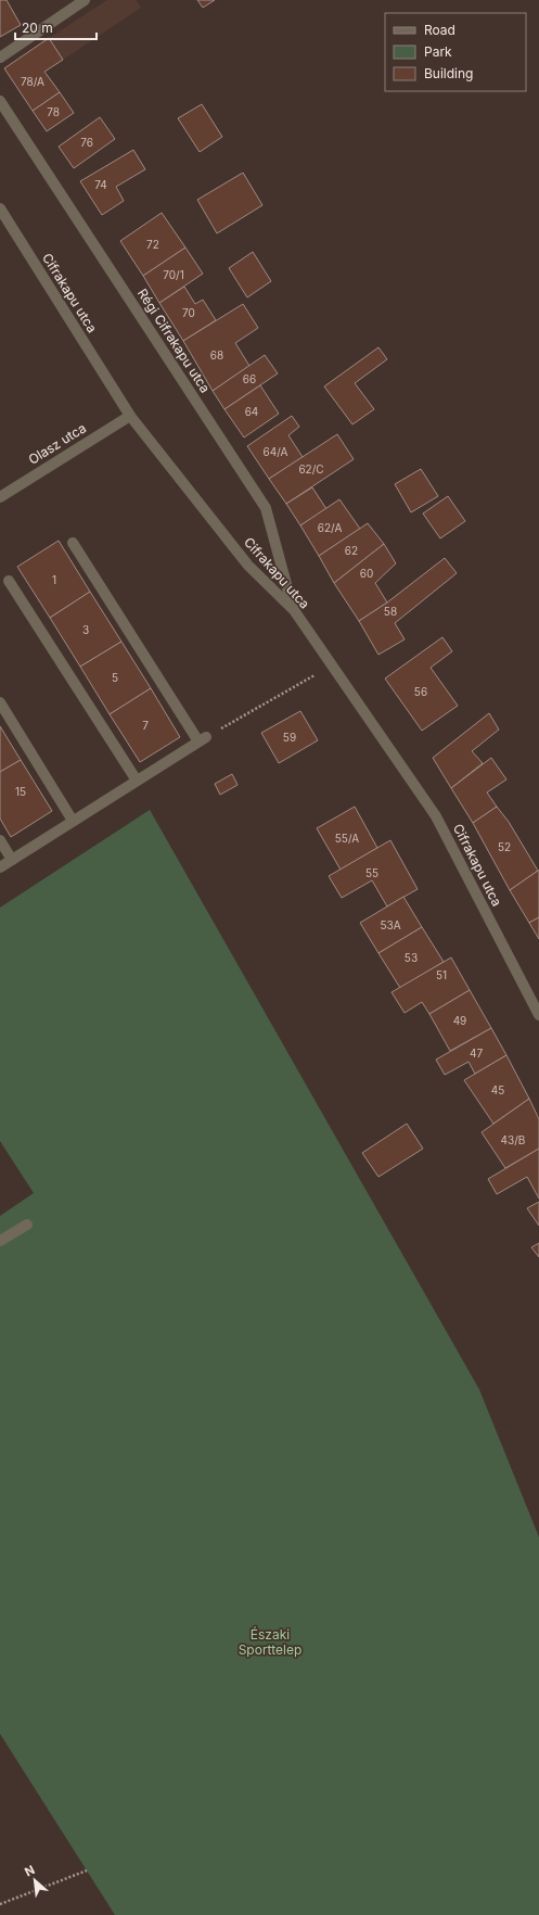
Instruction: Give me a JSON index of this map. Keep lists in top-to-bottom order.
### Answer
{
  "streets": {
    "street": ["Cifrakapu utca", "Régi Cifrakapu utca", "Olasz utca"]
  },
  "crossings": [
    ["Cifrakapu utca", "Régi Cifrakapu utca"],
    ["Cifrakapu utca", "Olasz utca"]
  ],
  "parks": ["Északi Sporttelep"],
  "house_numbers": [
    "78/A",
    "78",
    "76",
    "74",
    "72",
    "70/1",
    "70",
    "68",
    "66",
    "64",
    "64/A",
    "62/C",
    "62/A",
    "62",
    "60",
    "1",
    "58",
    "3",
    "5",
    "56",
    "7",
    "59",
    "15",
    "55/A",
    "52",
    "55",
    "53A",
    "53",
    "51",
    "49",
    "47",
    "45",
    "43/B"
  ],
  "legend": ["Road", "Park", "Building"],
  "scale_bar": "20 m",
  "north": "top left"
}
